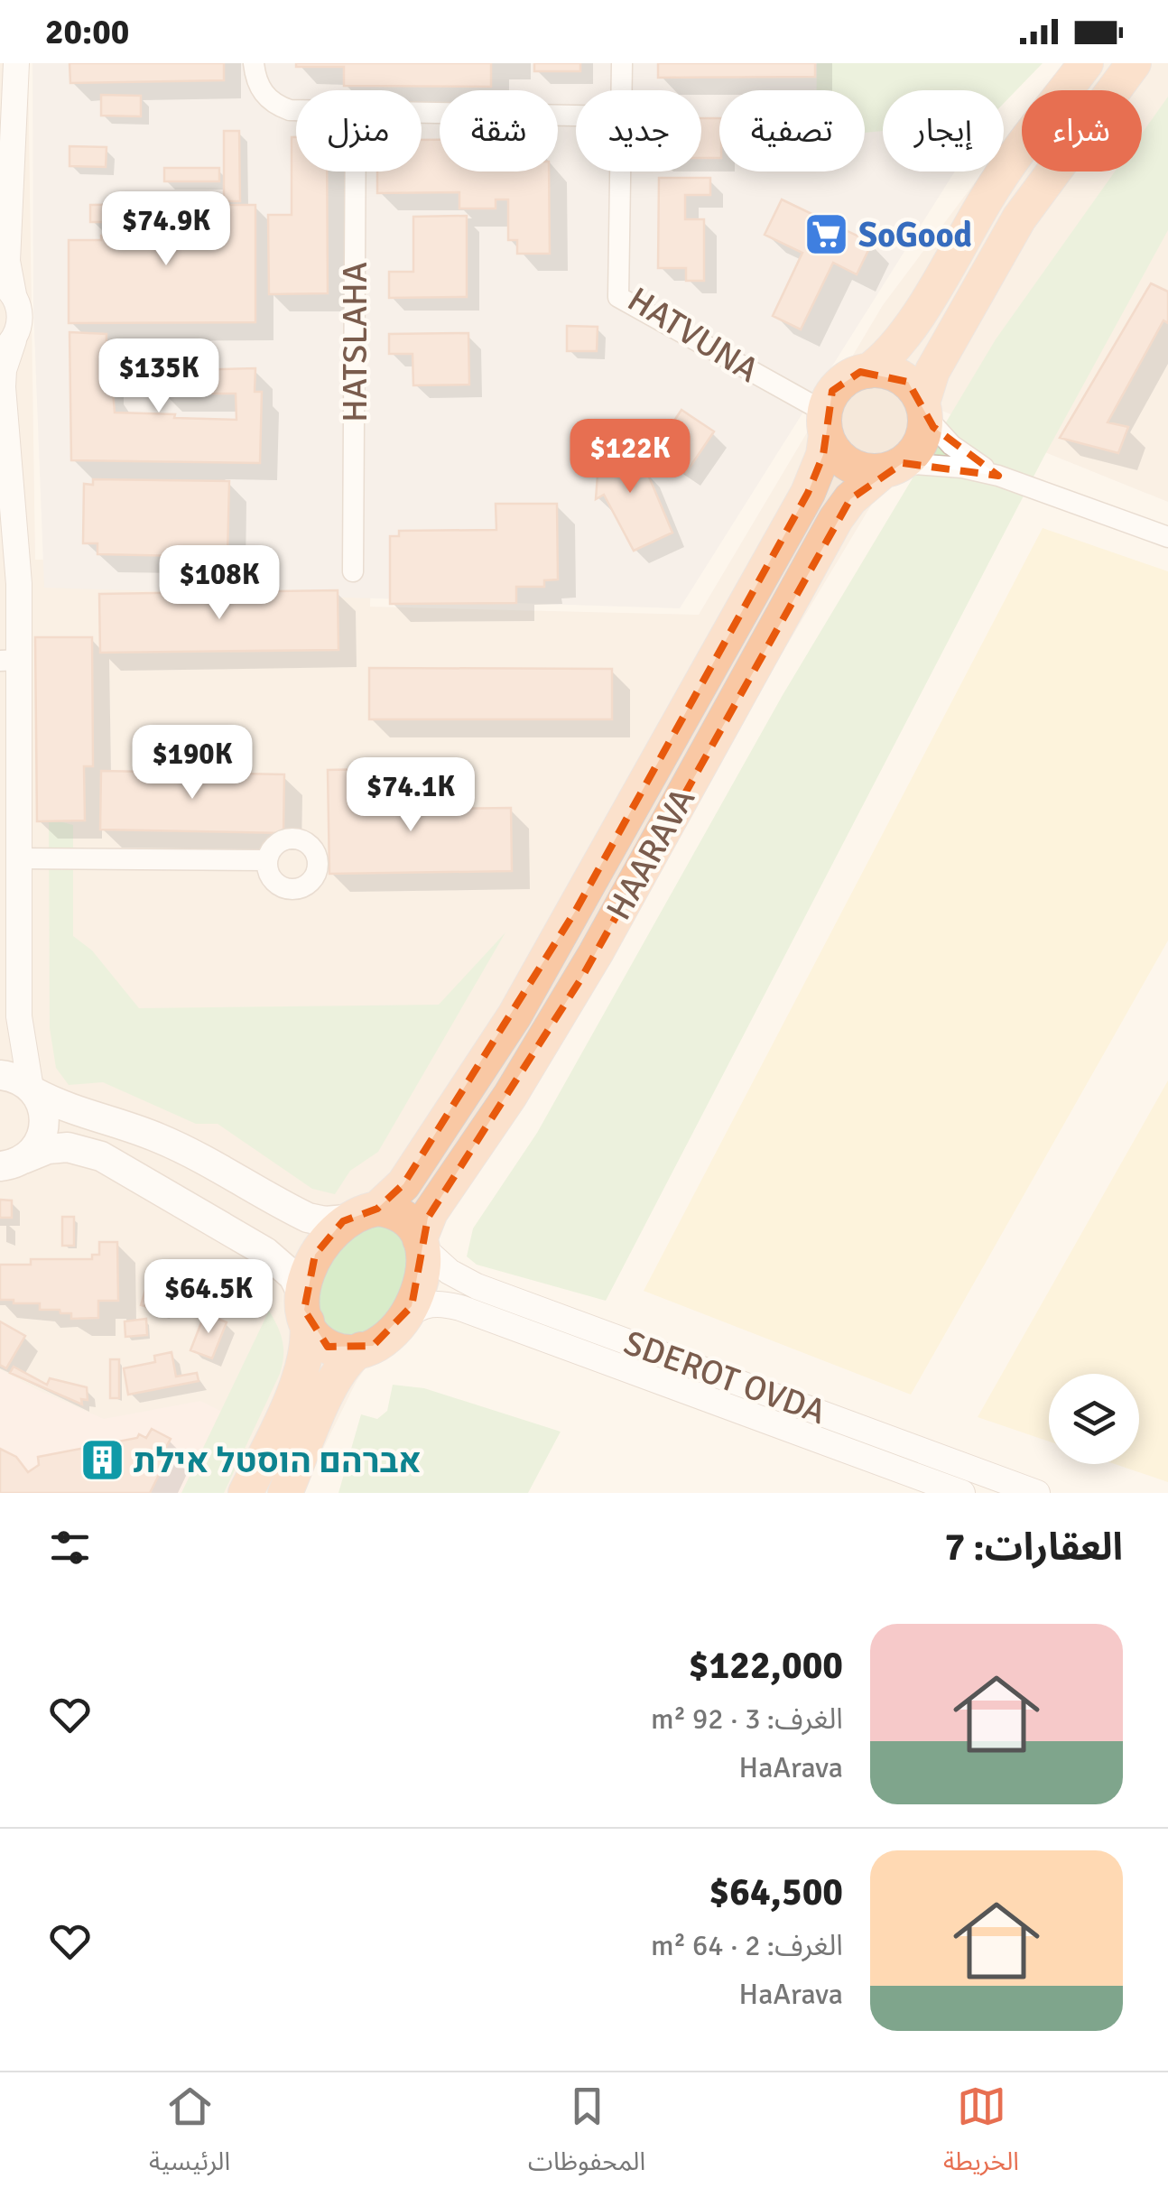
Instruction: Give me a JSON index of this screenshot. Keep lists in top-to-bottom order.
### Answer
{
  "streets": {
    "highway": ["HAARAVA"],
    "street": ["HATVUNA", "HATSLAHA", "SDEROT OVDA"]
  },
  "crossings": [
    ["HATVUNA", "HAARAVA"],
    ["HAARAVA", "SDEROT OVDA"]
  ],
  "places": {
    "supermarket": ["SoGood"],
    "building": ["אברהם הוסטל אילת"]
  },
  "page": {
    "status": "20:00",
    "chip": [
      "شراء",
      "إيجار",
      "تصفية",
      "جديد",
      "شقة",
      "منزل"
    ],
    "price": [
      "$74.9K",
      "$135K",
      "$122K",
      "$108K",
      "$190K",
      "$74.1K",
      "$64.5K"
    ],
    "heading": "العقارات: 7",
    "list": [
      {
        "name": "$122,000",
        "note": "الغرف: 3 · 92 m² · HaArava"
      },
      {
        "name": "$64,500",
        "note": "الغرف: 2 · 64 m² · HaArava"
      }
    ],
    "tabs": ["الخريطة", "المحفوظات", "الرئيسية"]
  }
}
